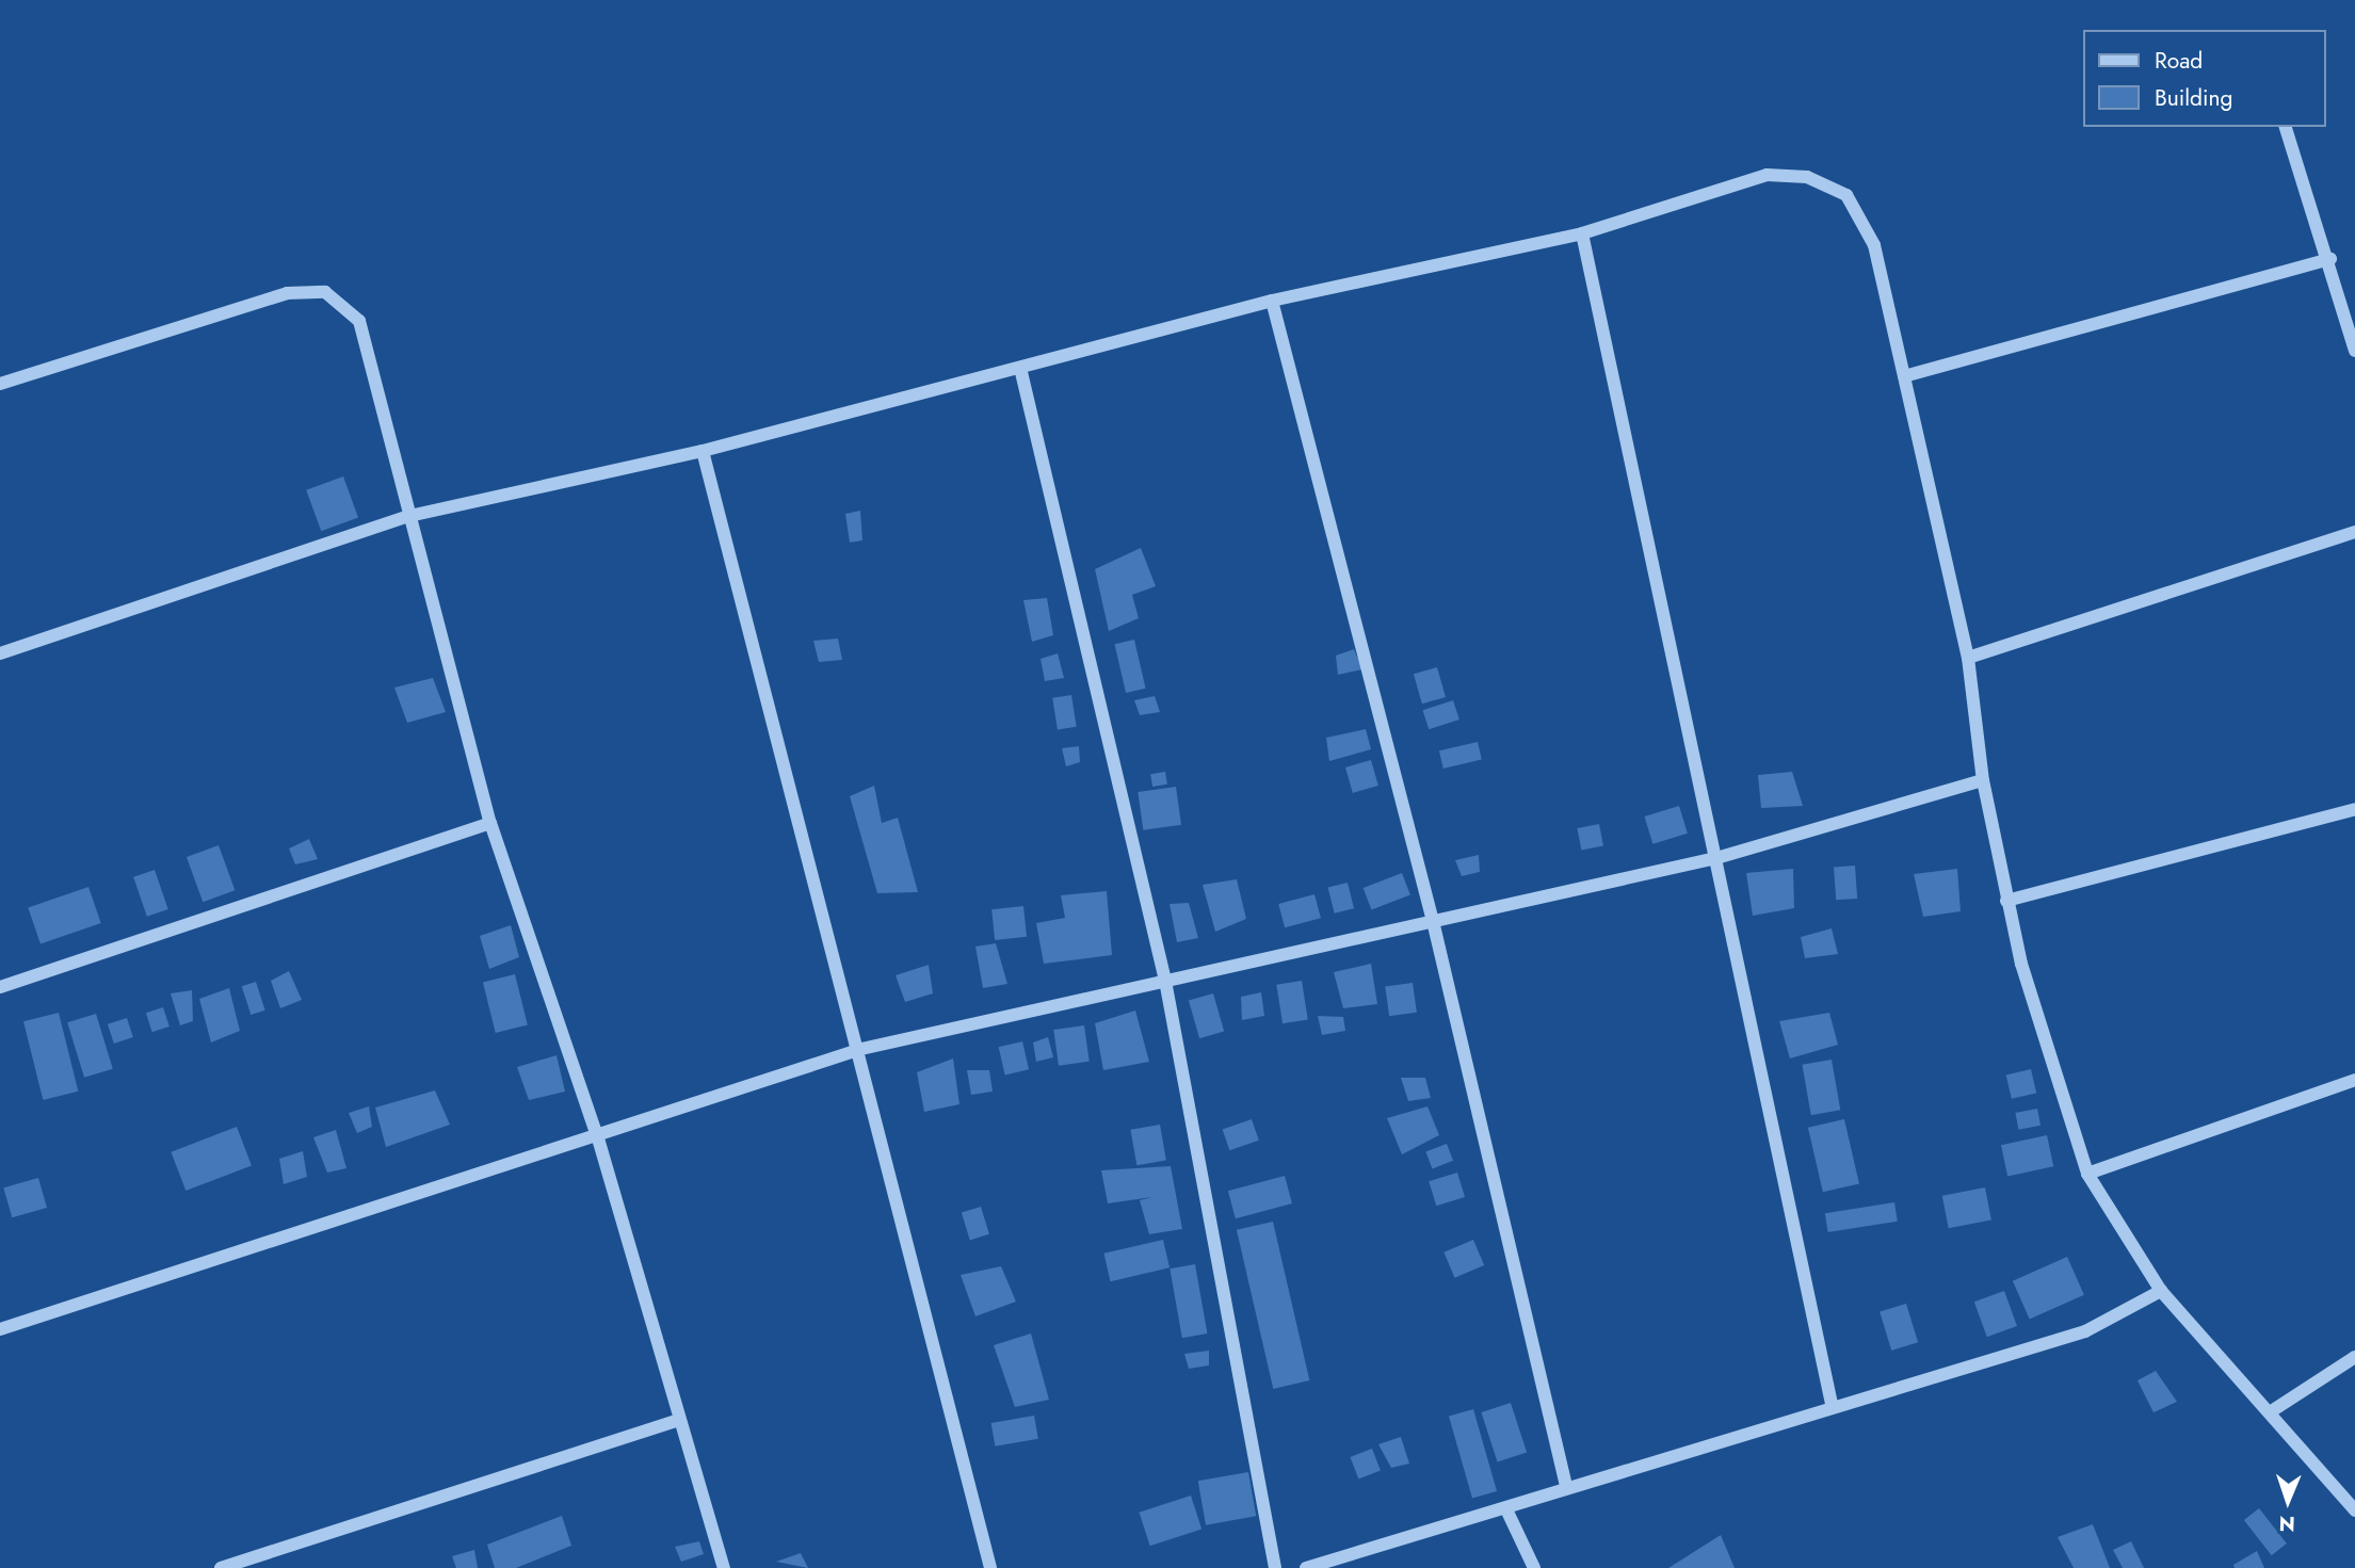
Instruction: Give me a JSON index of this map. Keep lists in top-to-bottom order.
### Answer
{
  "legend": ["Road", "Building"],
  "north": "bottom"
}
